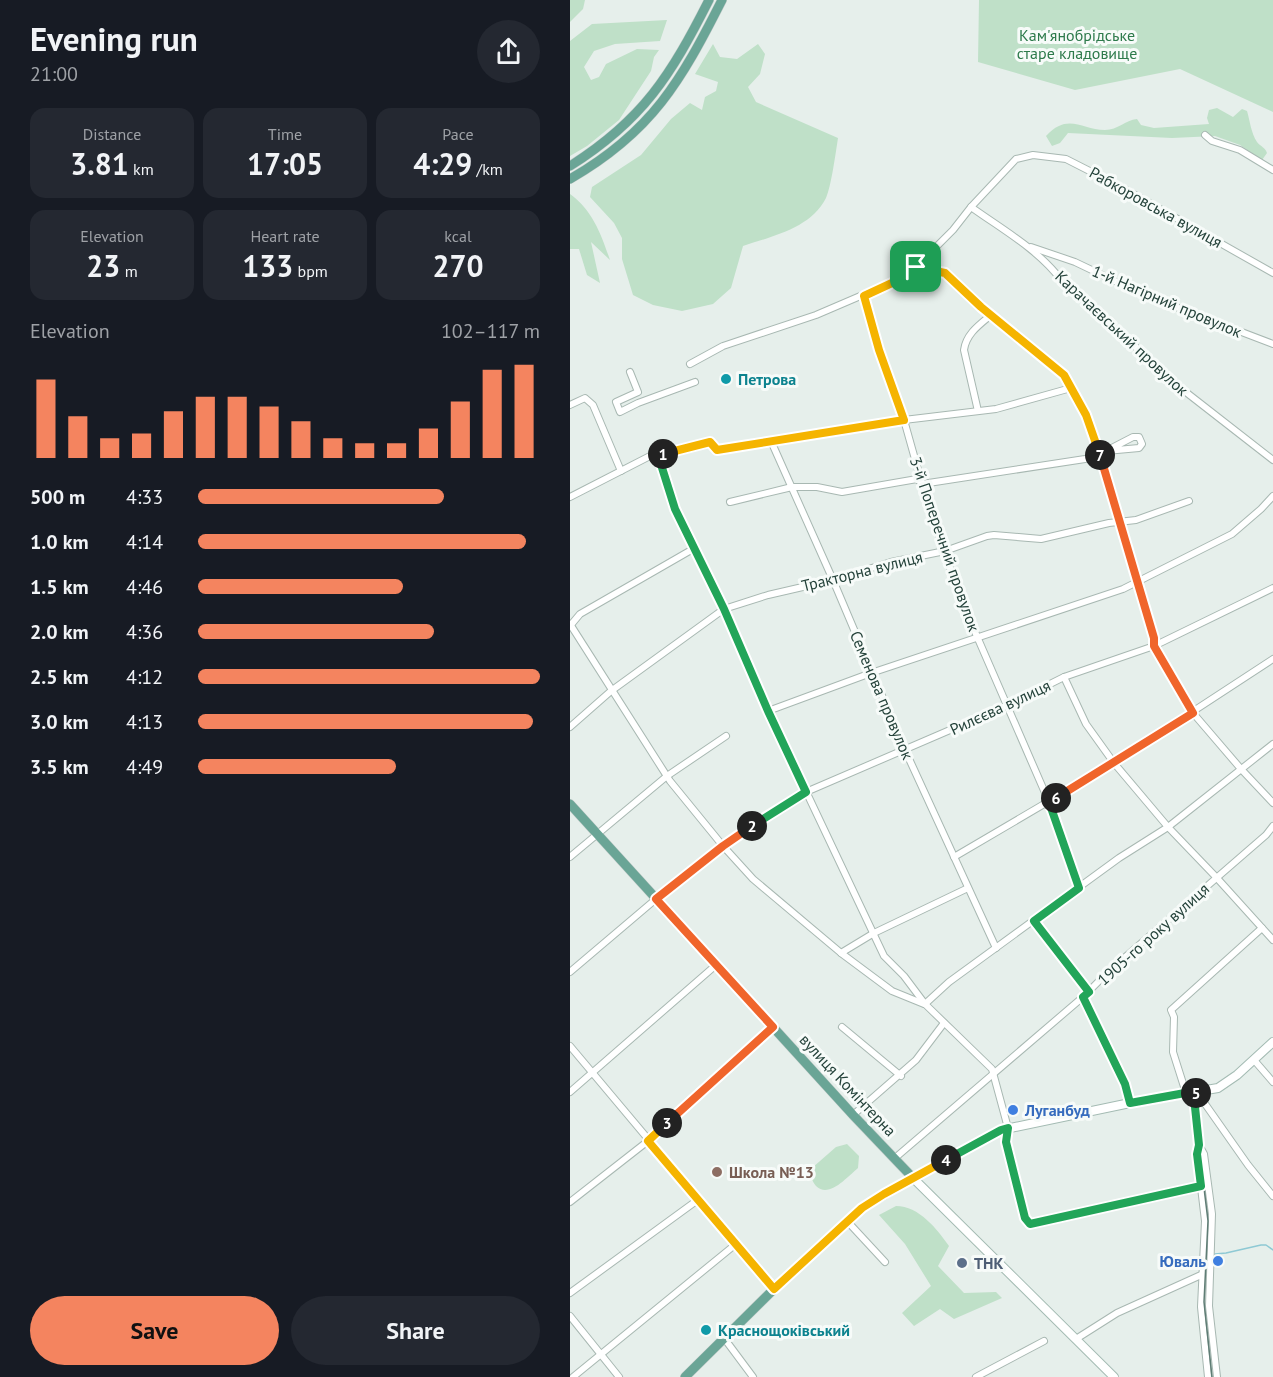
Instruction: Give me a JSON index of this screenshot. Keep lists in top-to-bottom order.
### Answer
{
  "streets": {
    "main road": ["вулиця Комінтерна"],
    "street": [
      "Рабкоровська вулиця",
      "1-й Нагірний провулок",
      "Карачаєвський провулок",
      "3-й Поперечний провулок",
      "Тракторна вулиця",
      "Семенова провулок",
      "Рилєєва вулиця",
      "1905-го року вулиця"
    ]
  },
  "crossings": [
    ["Рабкоровська вулиця", "Карачаєвський провулок"],
    ["1-й Нагірний провулок", "Карачаєвський провулок"],
    ["3-й Поперечний провулок", "Тракторна вулиця"],
    ["3-й Поперечний провулок", "Рилєєва вулиця"],
    ["Тракторна вулиця", "Семенова провулок"],
    ["Семенова провулок", "Рилєєва вулиця"],
    ["Рилєєва вулиця", "вулиця Комінтерна"],
    ["1905-го року вулиця", "вулиця Комінтерна"]
  ],
  "parks": ["Кам'янобрідське старе кладовище"],
  "places": [
    "Петрова",
    "Луганбуд",
    "Школа №13",
    "Юваль",
    "ТНК",
    "Краснощоківський"
  ],
  "page": {
    "heading": ["Evening run", "21:00"],
    "stats": [
      ["Distance", "3.81 km"],
      ["Time", "17:05"],
      ["Pace", "4:29 /km"],
      ["Elevation", "23 m"],
      ["Heart rate", "133 bpm"],
      ["kcal", "270"]
    ],
    "chart": ["Elevation", "102–117 m"],
    "pins": [
      "1",
      "7",
      "6",
      "2",
      "5",
      "3",
      "4"
    ],
    "list": [
      {
        "name": "500 m",
        "note": "4:33"
      },
      {
        "name": "1.0 km",
        "note": "4:14"
      },
      {
        "name": "1.5 km",
        "note": "4:46"
      },
      {
        "name": "2.0 km",
        "note": "4:36"
      },
      {
        "name": "2.5 km",
        "note": "4:12"
      },
      {
        "name": "3.0 km",
        "note": "4:13"
      },
      {
        "name": "3.5 km",
        "note": "4:49"
      }
    ],
    "buttons": ["Save", "Share"]
  }
}
